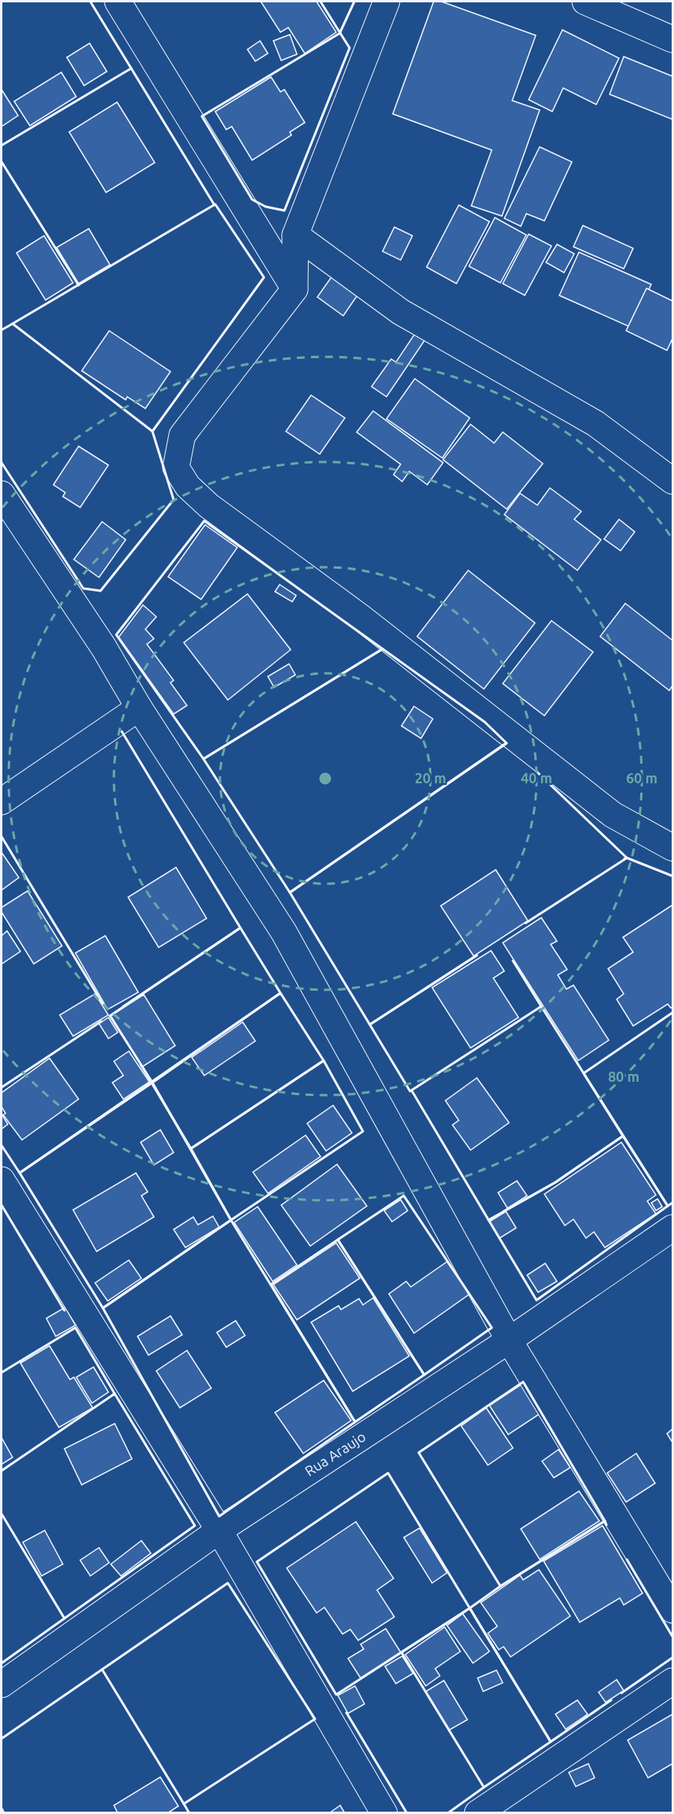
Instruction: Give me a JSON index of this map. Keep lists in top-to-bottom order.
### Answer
{
  "streets": {
    "street": ["Rua Araujo"]
  },
  "rings": [
    "20 m",
    "40 m",
    "60 m",
    "80 m"
  ]
}
